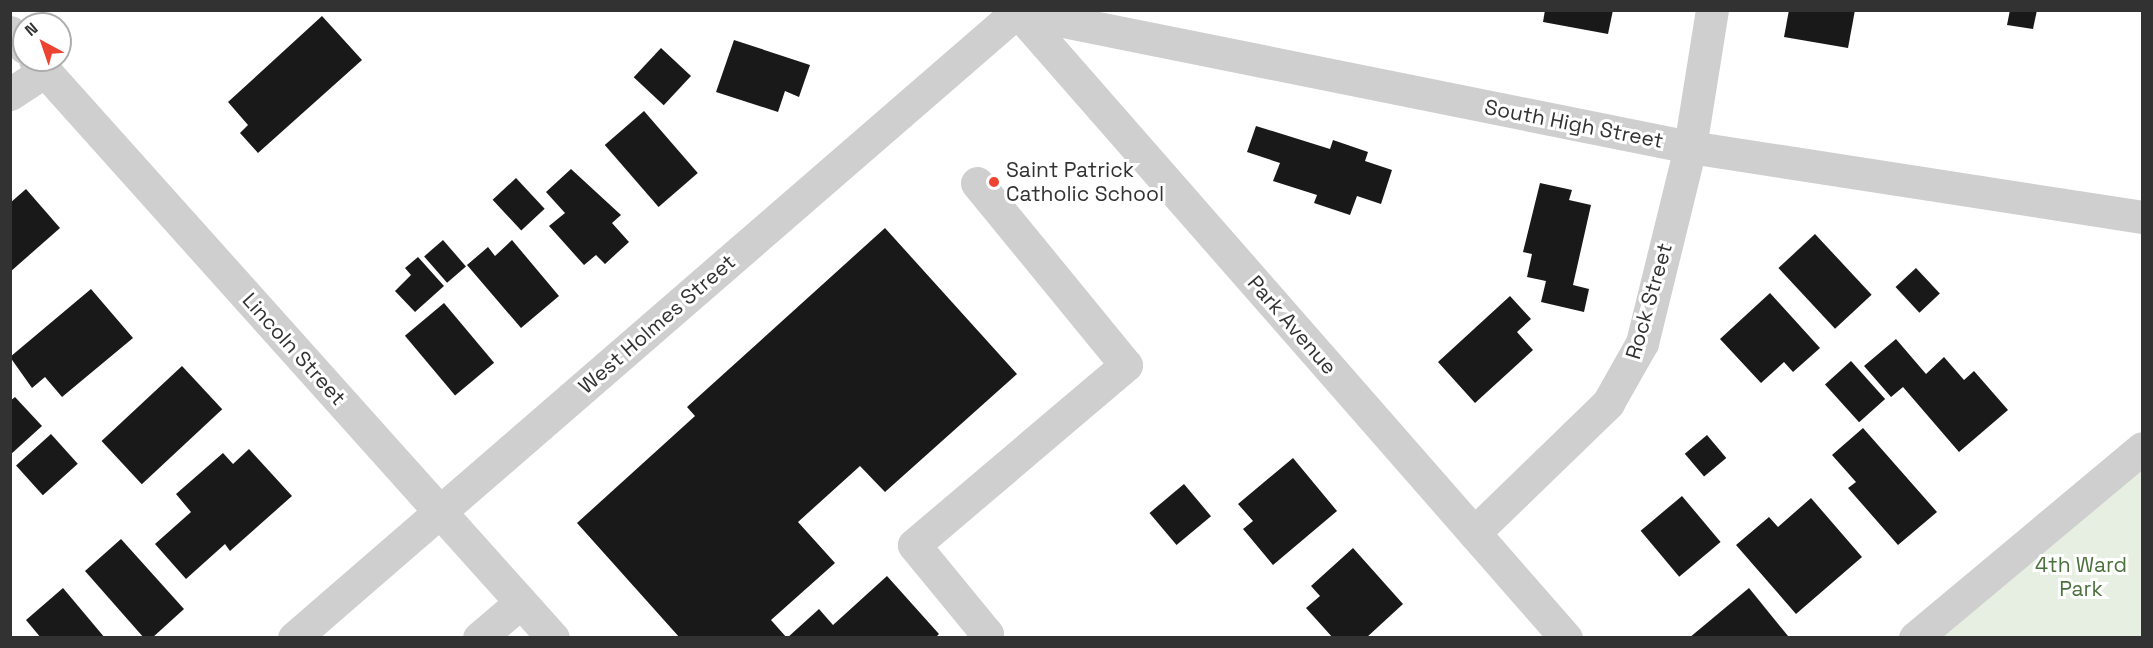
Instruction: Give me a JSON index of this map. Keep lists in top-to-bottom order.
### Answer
{
  "streets": {
    "street": [
      "South High Street",
      "Rock Street",
      "West Holmes Street",
      "Park Avenue",
      "Lincoln Street"
    ]
  },
  "crossings": [
    ["South High Street", "Rock Street"],
    ["South High Street", "West Holmes Street"],
    ["South High Street", "Park Avenue"],
    ["Rock Street", "Park Avenue"],
    ["West Holmes Street", "Park Avenue"],
    ["West Holmes Street", "Lincoln Street"]
  ],
  "parks": ["4th Ward Park"],
  "places": ["Saint Patrick Catholic School"],
  "north": "top left"
}
